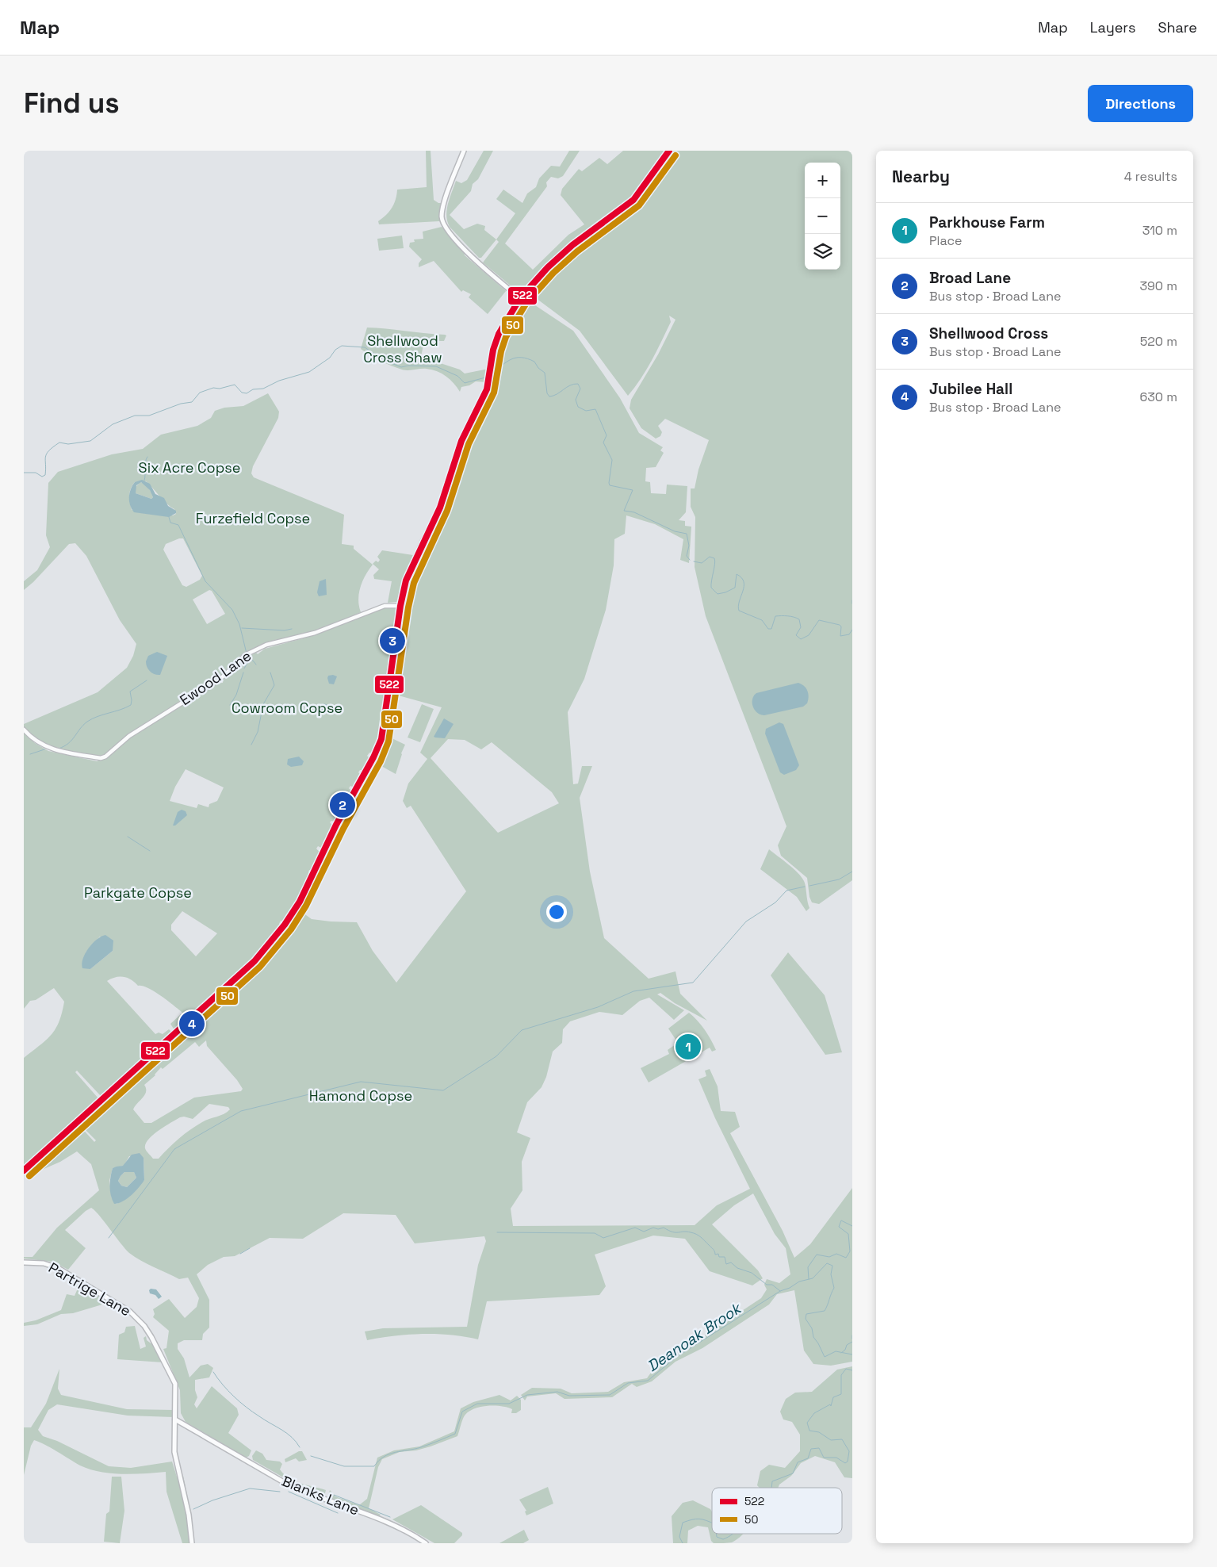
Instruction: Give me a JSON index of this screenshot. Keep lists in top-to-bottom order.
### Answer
{
  "streets": {
    "street": ["Ewood Lane", "Partrige Lane", "Blanks Lane"]
  },
  "crossings": [
    ["Partrige Lane", "Blanks Lane"]
  ],
  "water": ["Deanoak Brook"],
  "parks": [
    "Shellwood Cross Shaw",
    "Six Acre Copse",
    "Furzefield Copse",
    "Cowroom Copse",
    "Parkgate Copse",
    "Hamond Copse"
  ],
  "lines": ["transit line 522", "transit line 50"],
  "legend": ["522", "50"],
  "page": {
    "header": "Map",
    "nav": ["Map", "Layers", "Share"],
    "buttons": "Directions",
    "title": "Find us",
    "heading": ["Nearby", "4 results"],
    "map_buttons": ["+", "−"],
    "list": [
      {
        "mark": "1",
        "name": "Parkhouse Farm",
        "note": "Place",
        "value": "310 m"
      },
      {
        "mark": "2",
        "name": "Broad Lane",
        "note": "Bus stop · Broad Lane",
        "value": "390 m"
      },
      {
        "mark": "3",
        "name": "Shellwood Cross",
        "note": "Bus stop · Broad Lane",
        "value": "520 m"
      },
      {
        "mark": "4",
        "name": "Jubilee Hall",
        "note": "Bus stop · Broad Lane",
        "value": "630 m"
      }
    ],
    "pins": [
      "3",
      "2",
      "4",
      "1"
    ]
  }
}
